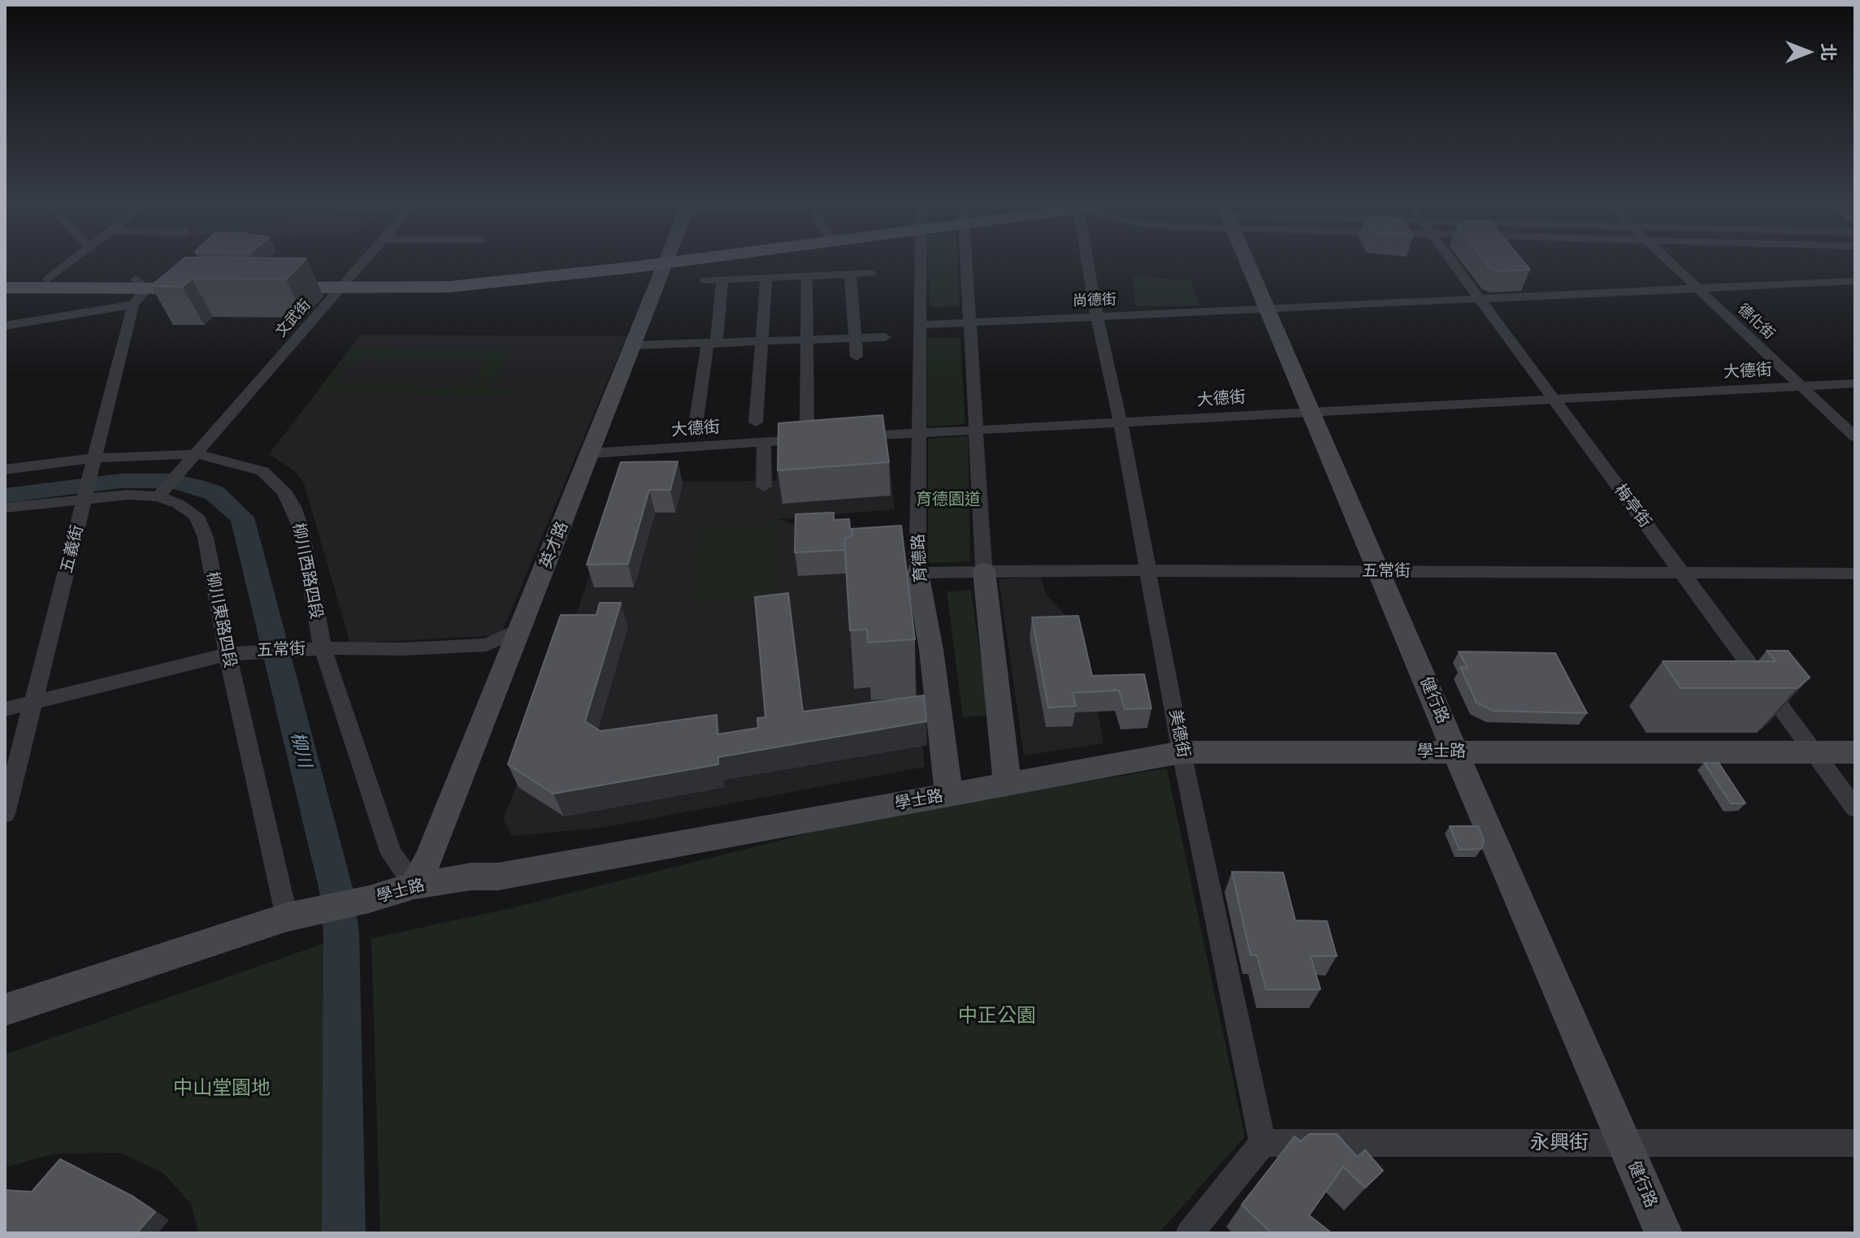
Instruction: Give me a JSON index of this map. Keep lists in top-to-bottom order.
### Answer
{
  "streets": {
    "street": [
      "尚德街",
      "文武街",
      "德化街",
      "大德街",
      "梅亭街",
      "英才路",
      "五義街",
      "育德路",
      "柳川西路四段",
      "五常街",
      "柳川東路四段",
      "健行路",
      "美德街",
      "學士路",
      "永興街"
    ]
  },
  "crossings": [
    ["尚德街", "德化街"],
    ["尚德街", "梅亭街"],
    ["尚德街", "育德路"],
    ["尚德街", "健行路"],
    ["尚德街", "美德街"],
    ["文武街", "柳川西路四段"],
    ["文武街", "柳川東路四段"],
    ["德化街", "大德街"],
    ["大德街", "梅亭街"],
    ["大德街", "英才路"],
    ["大德街", "育德路"],
    ["大德街", "健行路"],
    ["大德街", "美德街"],
    ["梅亭街", "五常街"],
    ["梅亭街", "學士路"],
    ["英才路", "柳川西路四段"],
    ["英才路", "五常街"],
    ["英才路", "學士路"],
    ["五義街", "柳川西路四段"],
    ["五義街", "五常街"],
    ["五義街", "柳川東路四段"],
    ["育德路", "五常街"],
    ["育德路", "學士路"],
    ["柳川西路四段", "五常街"],
    ["柳川西路四段", "學士路"],
    ["五常街", "柳川東路四段"],
    ["五常街", "健行路"],
    ["五常街", "美德街"],
    ["柳川東路四段", "學士路"],
    ["健行路", "學士路"],
    ["健行路", "永興街"],
    ["美德街", "學士路"],
    ["美德街", "永興街"]
  ],
  "water": ["柳川"],
  "parks": ["育德園道", "中正公園", "中山堂園地"],
  "north": "right"
}
